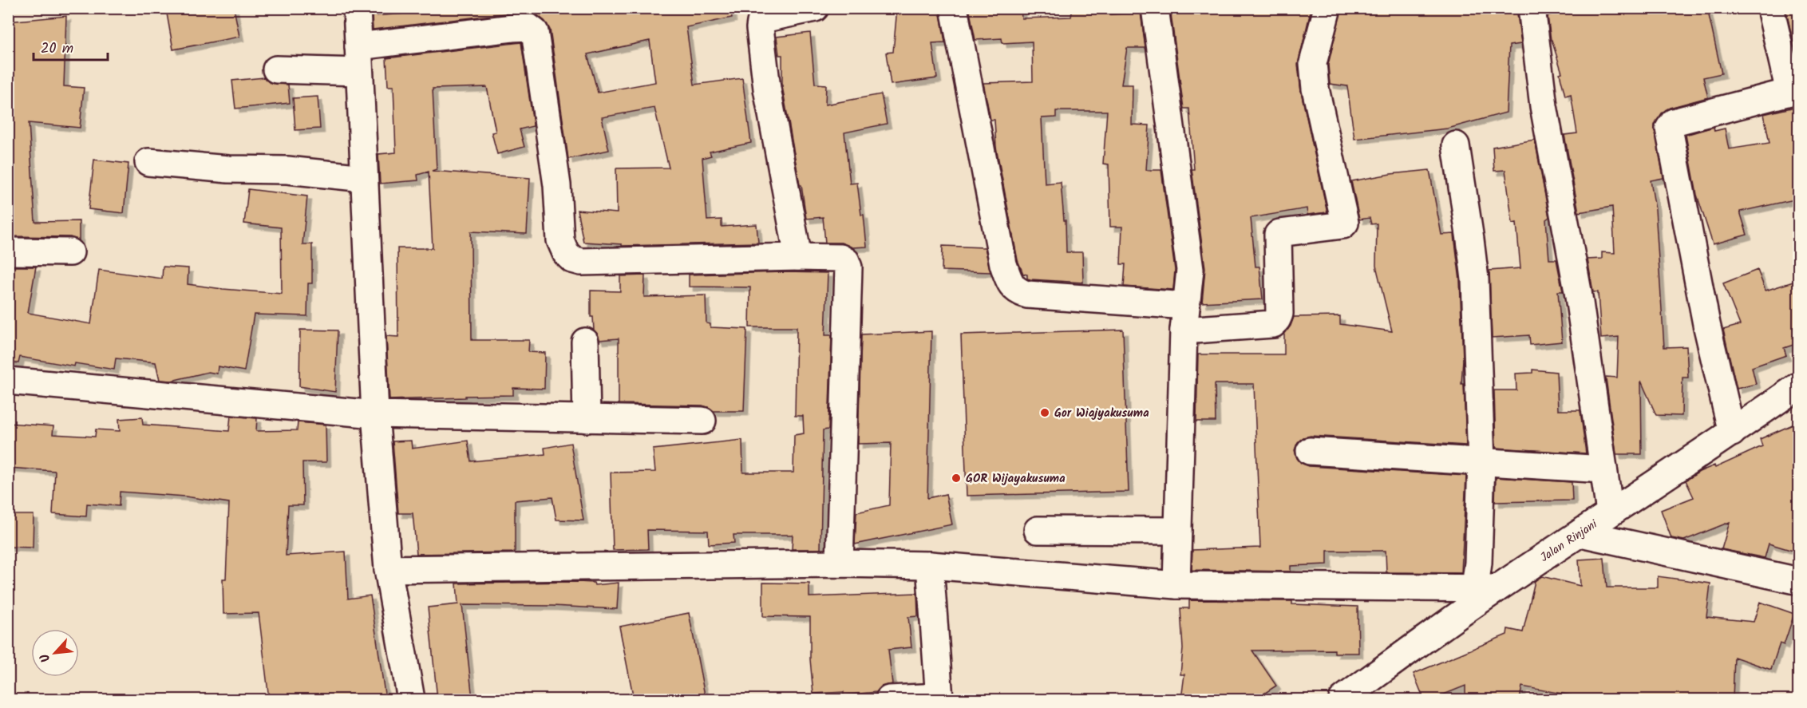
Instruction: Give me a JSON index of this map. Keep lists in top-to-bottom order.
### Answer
{
  "streets": {
    "street": ["Jalan Rinjani"]
  },
  "places": ["Gor Wiajyakusuma", "GOR Wijayakusuma"],
  "scale_bar": "20 m",
  "north": "bottom left"
}
